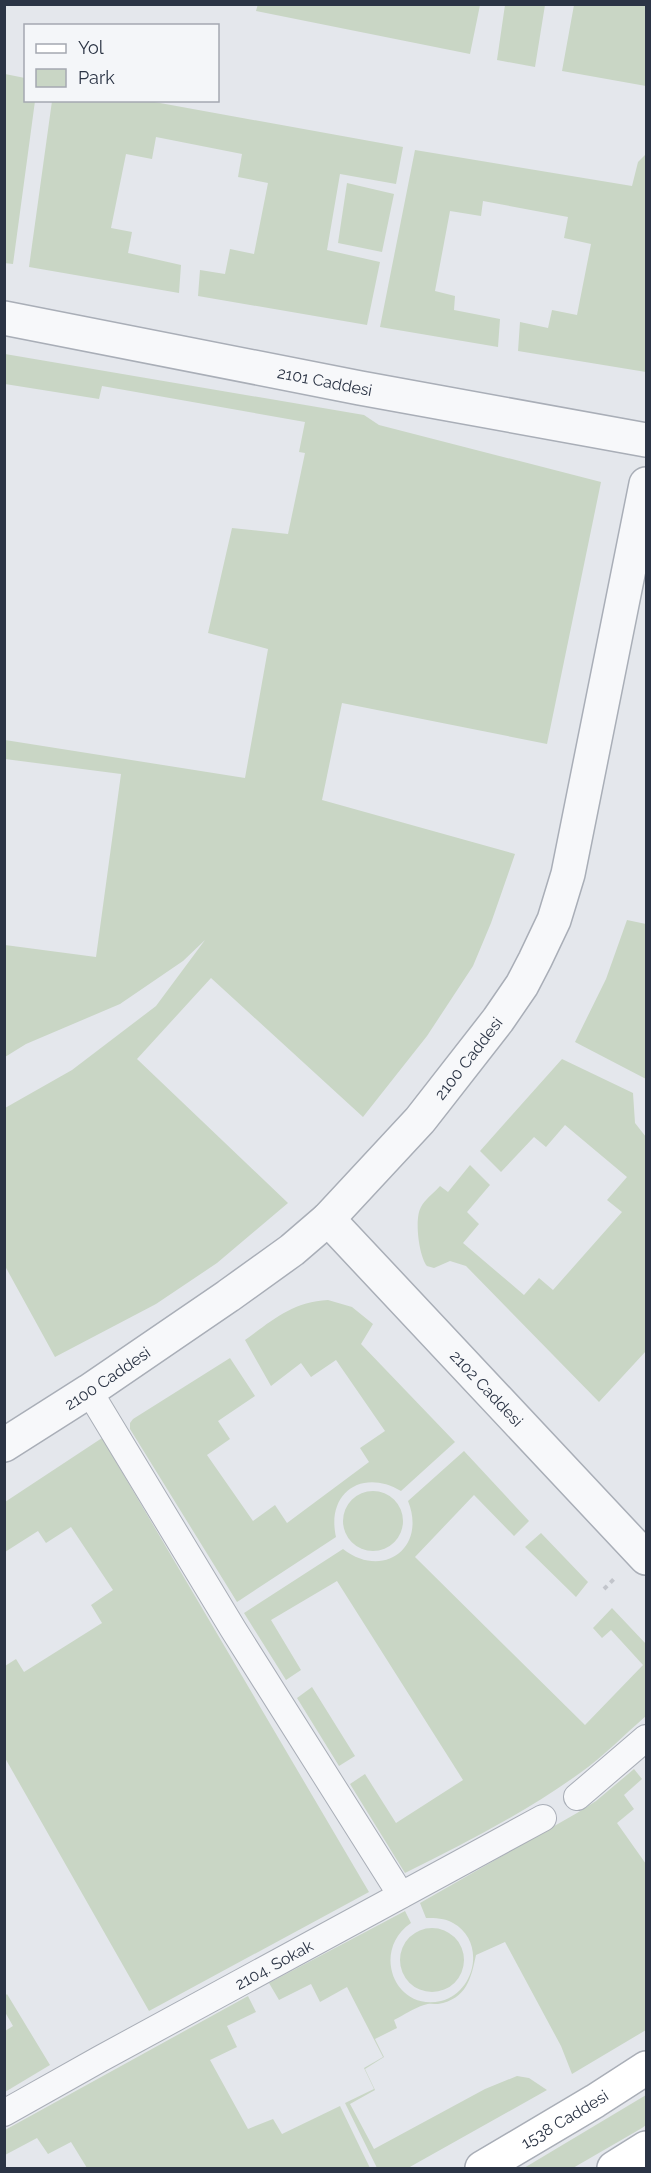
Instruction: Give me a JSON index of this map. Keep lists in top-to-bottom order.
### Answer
{
  "streets": {
    "main road": ["1538 Caddesi"],
    "street": [
      "2101 Caddesi",
      "2100 Caddesi",
      "2102 Caddesi",
      "2104. Sokak"
    ]
  },
  "crossings": [
    ["2100 Caddesi", "2102 Caddesi"]
  ],
  "legend": ["Yol", "Park"]
}
